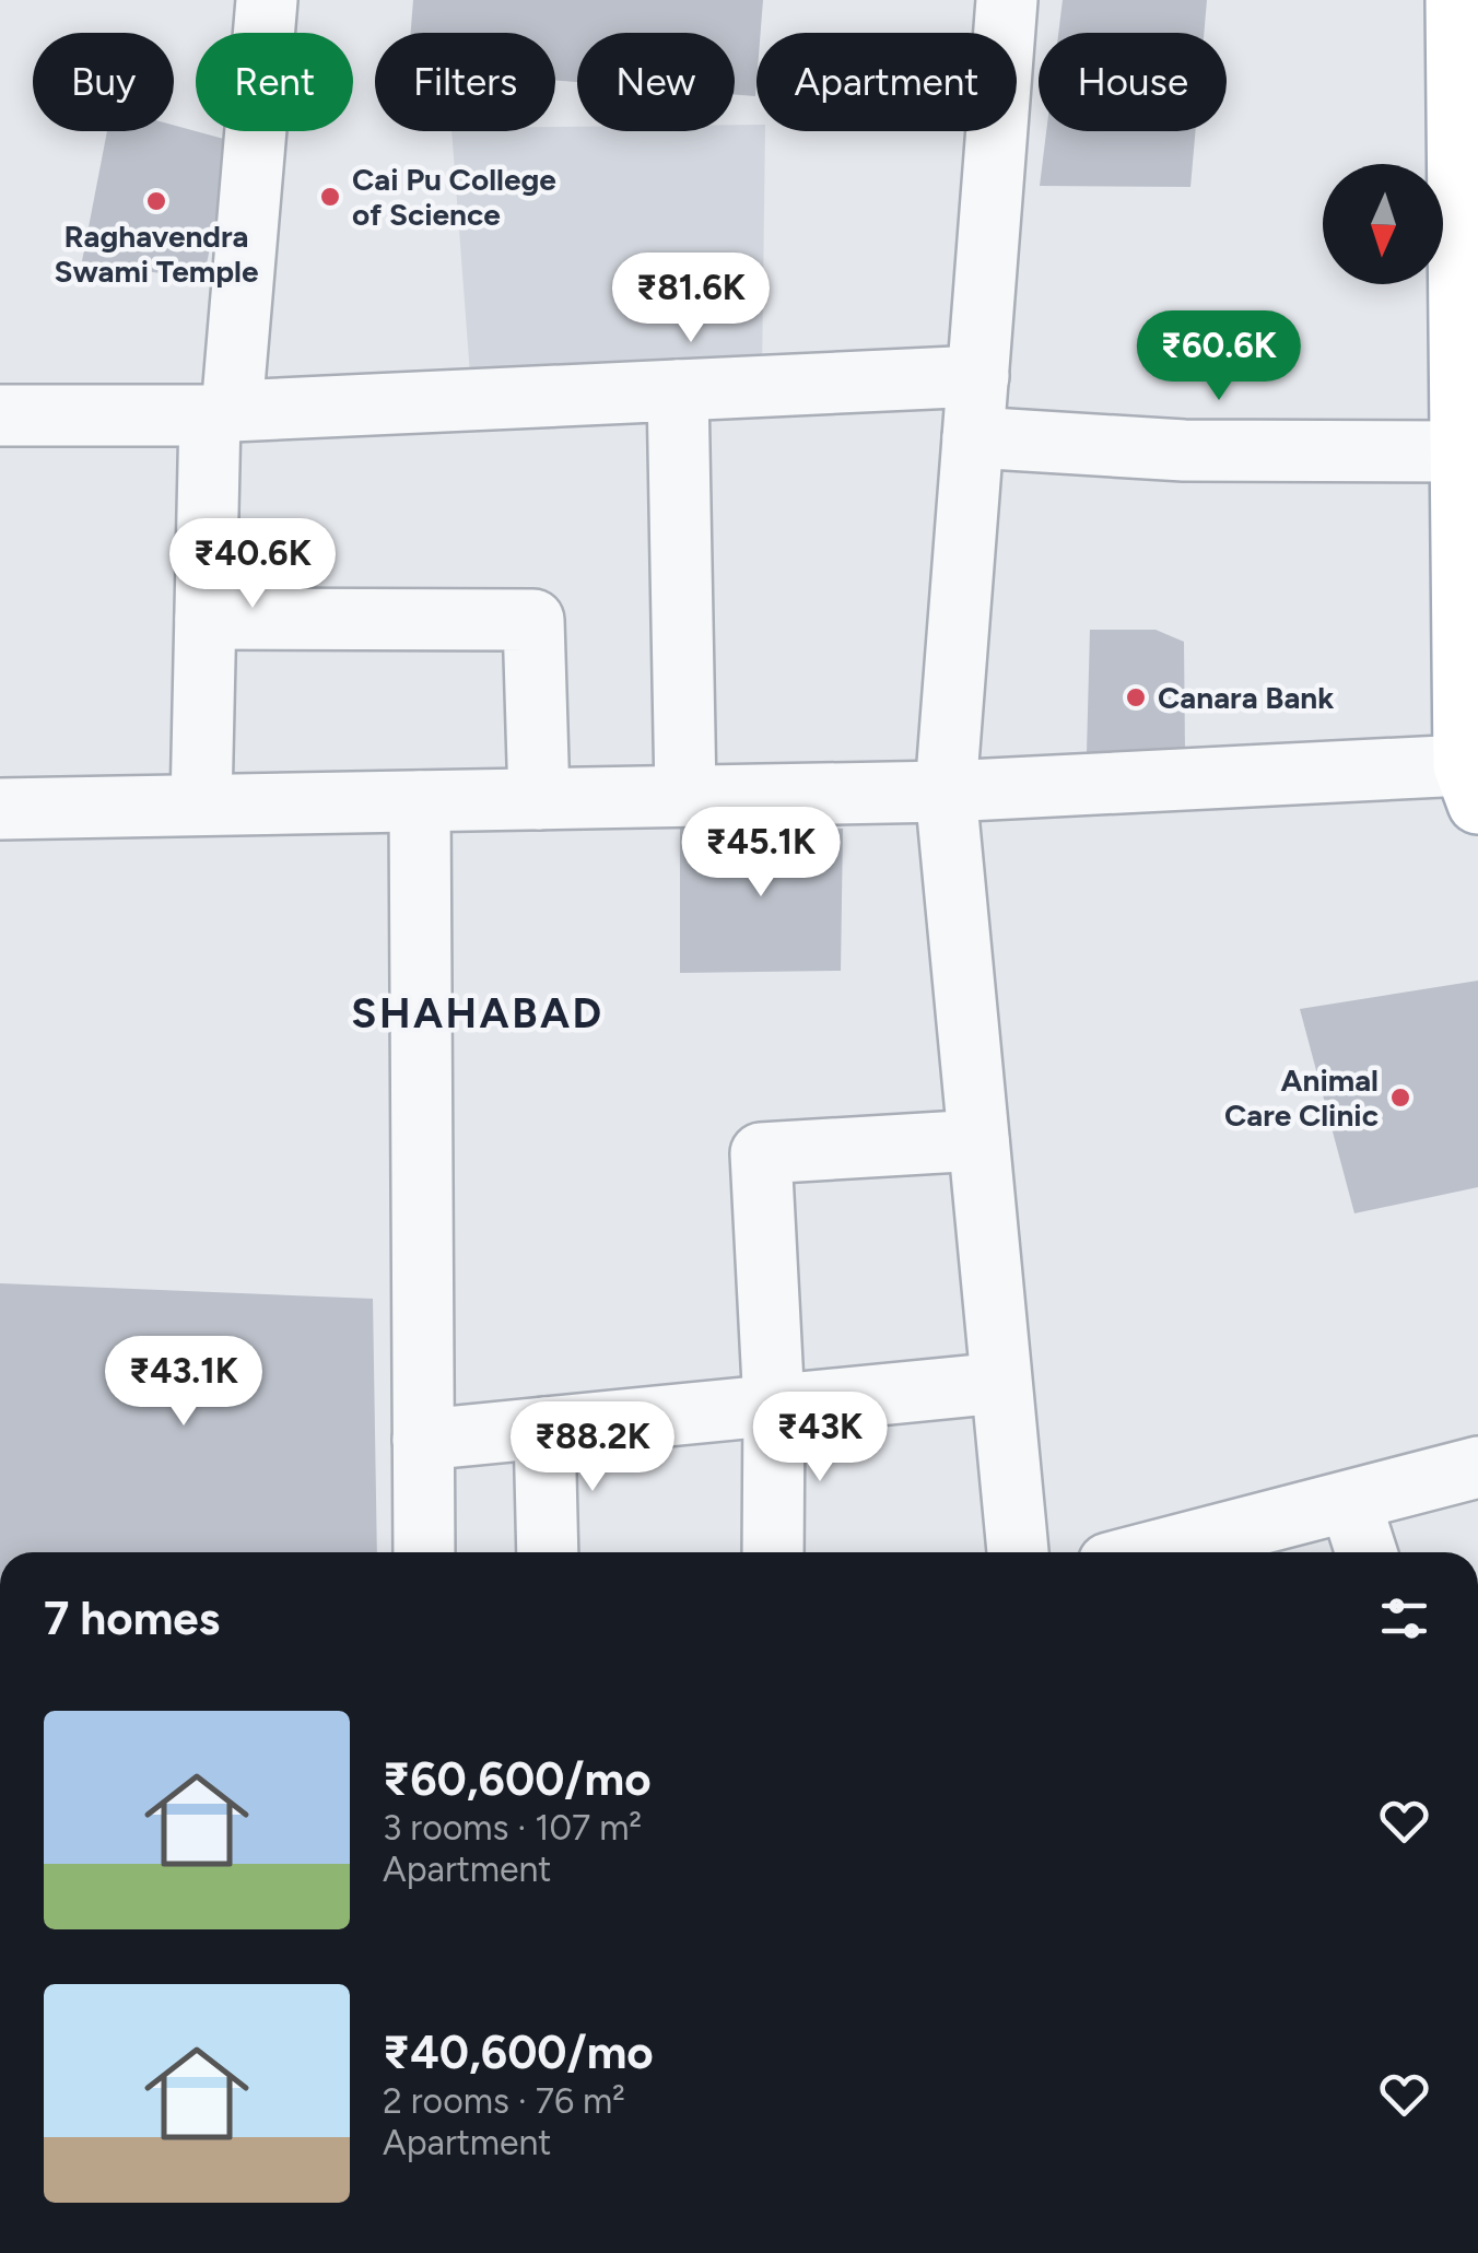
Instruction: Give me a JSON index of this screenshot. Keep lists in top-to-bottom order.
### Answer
{
  "districts": ["SHAHABAD"],
  "places": [
    "Cai Pu College of Science",
    "Raghavendra Swami Temple",
    "Canara Bank",
    "Animal Care Clinic"
  ],
  "north": "bottom",
  "page": {
    "chip": [
      "Buy",
      "Rent",
      "Filters",
      "New",
      "Apartment",
      "House"
    ],
    "price": [
      "₹81.6K",
      "₹60.6K",
      "₹40.6K",
      "₹45.1K",
      "₹43.1K",
      "₹43K",
      "₹88.2K"
    ],
    "heading": "7 homes",
    "list": [
      {
        "name": "₹60,600/mo",
        "note": "3 rooms · 107 m² · Apartment"
      },
      {
        "name": "₹40,600/mo",
        "note": "2 rooms · 76 m² · Apartment"
      }
    ]
  }
}
